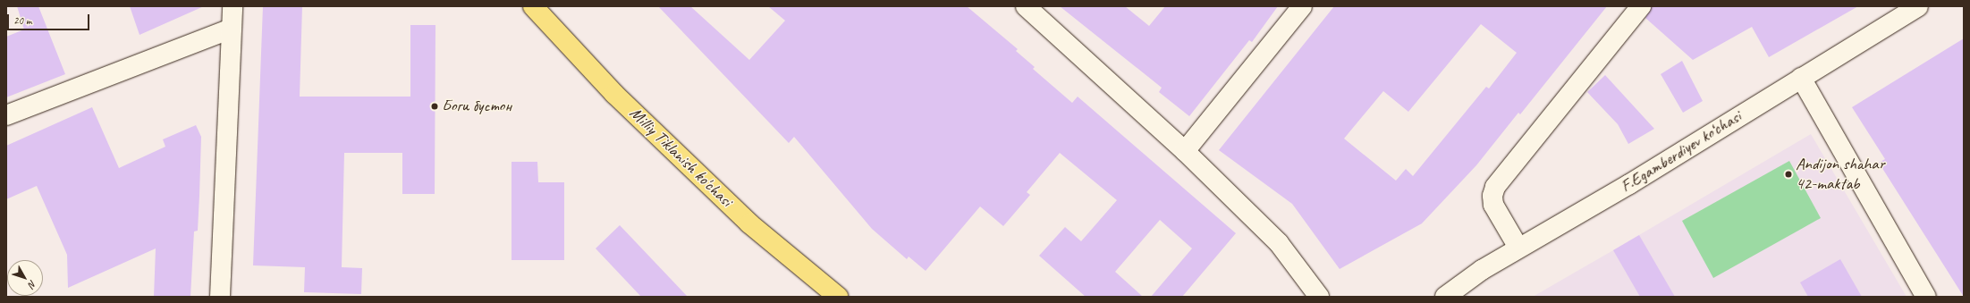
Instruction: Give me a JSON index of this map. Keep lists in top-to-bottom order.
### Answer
{
  "streets": {
    "main road": ["Milliy Tiklanish ko'chasi"],
    "street": ["F.Egamberdiyev kо‘chasi"]
  },
  "places": ["Боги бустон", "Andijon shahar 42-maktab"],
  "scale_bar": "20 m",
  "north": "bottom right"
}
